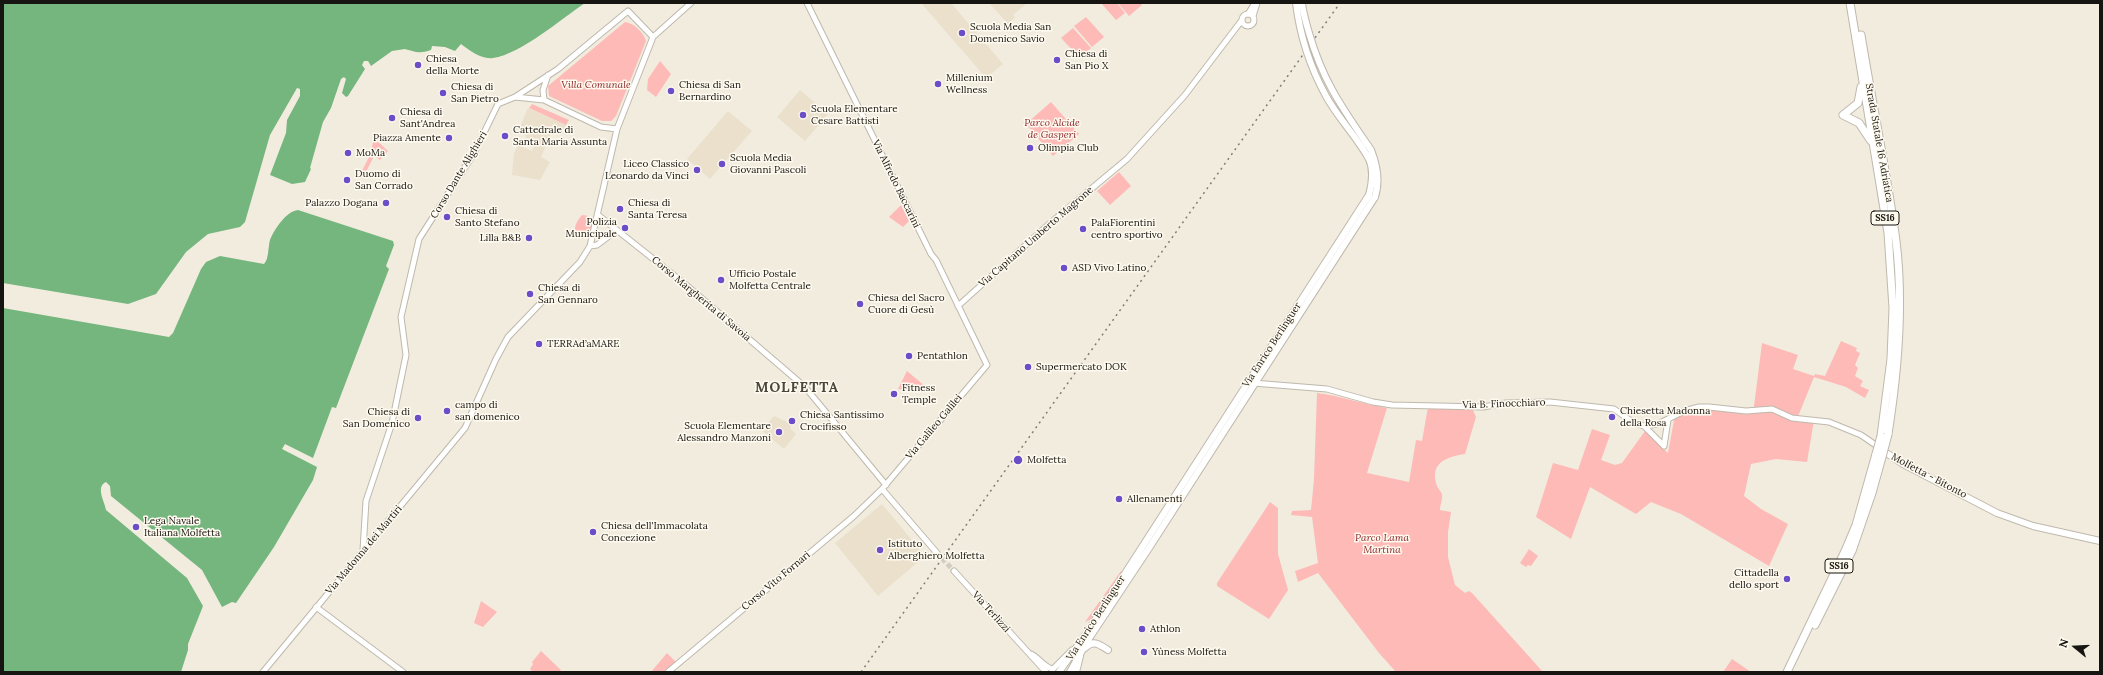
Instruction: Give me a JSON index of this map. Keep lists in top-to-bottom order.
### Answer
{
  "streets": {
    "highway": ["Strada Statale 16 Adriatica", "SS16"],
    "main road": ["Via Enrico Berlinguer", "Molfetta - Bitonto"],
    "street": [
      "Corso Dante Alighieri",
      "Via Alfredo Baccarini",
      "Via Capitano Umberto Magrone",
      "Corso Margherita di Savoia",
      "Via B. Finocchiaro",
      "Via Galileo Galilei",
      "Via Madonna dei Martiri",
      "Corso Vito Fornari",
      "Via Terlizzi"
    ]
  },
  "crossings": [
    ["Strada Statale 16 Adriatica", "SS16"],
    ["Strada Statale 16 Adriatica", "Molfetta - Bitonto"],
    ["Corso Dante Alighieri", "Via Madonna dei Martiri"],
    ["Via Alfredo Baccarini", "Via Capitano Umberto Magrone"],
    ["Via Alfredo Baccarini", "Via Galileo Galilei"],
    ["Corso Margherita di Savoia", "Via Galileo Galilei"],
    ["Corso Margherita di Savoia", "Corso Vito Fornari"],
    ["Via Enrico Berlinguer", "Via B. Finocchiaro"],
    ["Via Enrico Berlinguer", "Via Terlizzi"],
    ["Via B. Finocchiaro", "Molfetta - Bitonto"],
    ["Via Galileo Galilei", "Corso Vito Fornari"]
  ],
  "districts": ["MOLFETTA"],
  "parks": ["Villa Comunale", "Parco Alcide de Gasperi", "Parco Lama Martina"],
  "places": [
    "Scuola Media San Domenico Savio",
    "Chiesa di San Pio X",
    "Chiesa della Morte",
    "Millenium Wellness",
    "Chiesa di San Bernardino",
    "Chiesa di San Pietro",
    "Scuola Elementare Cesare Battisti",
    "Chiesa di Sant'Andrea",
    "Cattedrale di Santa Maria Assunta",
    "Piazza Amente",
    "Olimpia Club",
    "MoMa",
    "Scuola Media Giovanni Pascoli",
    "Liceo Classico Leonardo da Vinci",
    "Duomo di San Corrado",
    "Palazzo Dogana",
    "Chiesa di Santa Teresa",
    "Chiesa di Santo Stefano",
    "Polizia Municipale",
    "PalaFiorentini centro sportivo",
    "Lilla B&B",
    "ASD Vivo Latino",
    "Ufficio Postale Molfetta Centrale",
    "Chiesa di San Gennaro",
    "Chiesa del Sacro Cuore di Gesù",
    "TERRAd’aMARE",
    "Pentathlon",
    "Supermercato DOK",
    "Fitness Temple",
    "campo di san domenico",
    "Chiesetta Madonna della Rosa",
    "Chiesa di San Domenico",
    "Chiesa Santissimo Crocifisso",
    "Scuola Elementare Alessandro Manzoni",
    "Molfetta",
    "Allenamenti",
    "Lega Navale Italiana Molfetta",
    "Chiesa dell'Immacolata Concezione",
    "Istituto Alberghiero Molfetta",
    "Cittadella dello sport",
    "Athlon",
    "Yùness Molfetta"
  ],
  "north": "left"
}
